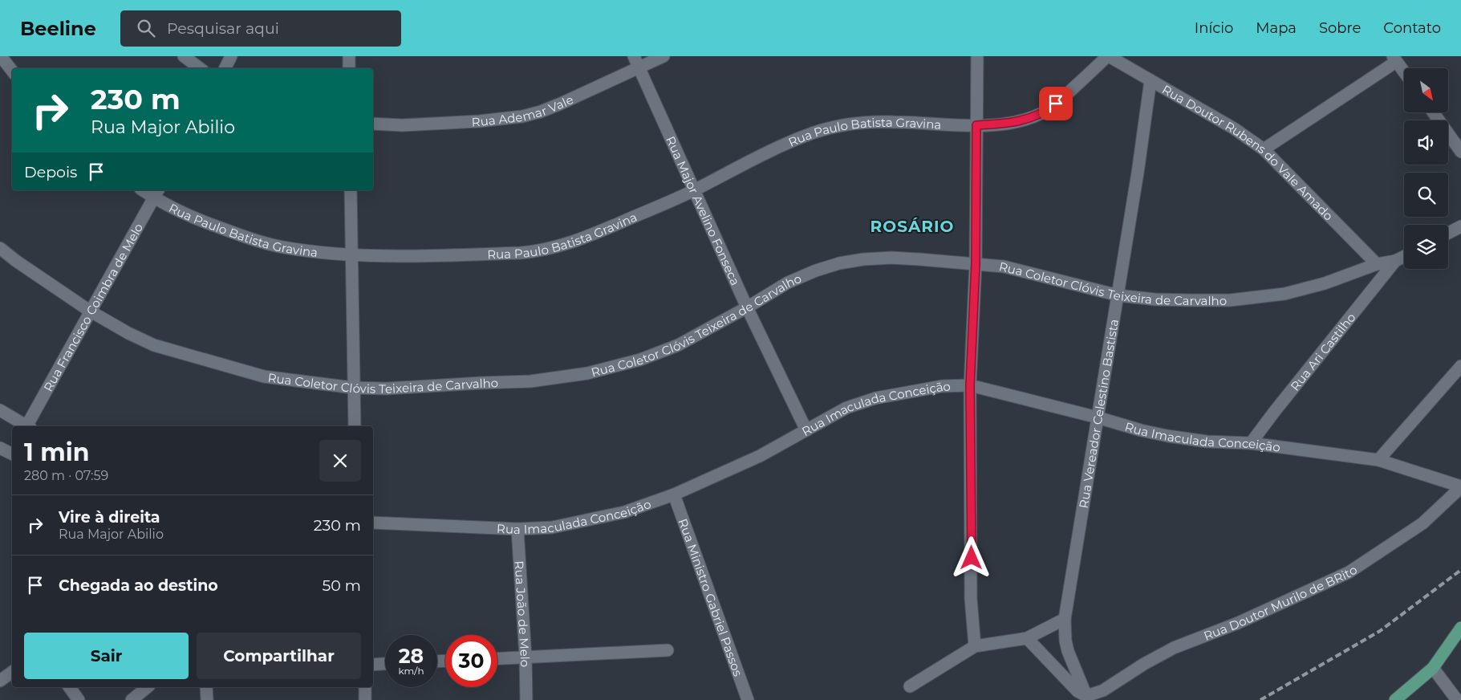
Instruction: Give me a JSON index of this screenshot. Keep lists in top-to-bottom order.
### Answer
{
  "streets": {
    "street": [
      "Rua Ademar Vale",
      "Rua Paulo Batista Gravina",
      "Rua Doutor Rubens do Vale Amado",
      "Rua Major Avelino Fonseca",
      "Rua Coletor Clóvis Teixeira de Carvalho",
      "Rua Francisco Coimbra de Melo",
      "Rua Ari Castilho",
      "Rua Imaculada Conceição",
      "Rua Vereador Celestino Bastista",
      "Rua Ministro Gabriel Passos",
      "Rua Doutor Murilo de BRito",
      "Rua João de Melo"
    ]
  },
  "crossings": [
    ["Rua Ademar Vale", "Rua Major Avelino Fonseca"],
    ["Rua Paulo Batista Gravina", "Rua Doutor Rubens do Vale Amado"],
    ["Rua Paulo Batista Gravina", "Rua Major Avelino Fonseca"],
    ["Rua Paulo Batista Gravina", "Rua Francisco Coimbra de Melo"],
    ["Rua Doutor Rubens do Vale Amado", "Rua Coletor Clóvis Teixeira de Carvalho"],
    ["Rua Doutor Rubens do Vale Amado", "Rua Vereador Celestino Bastista"],
    ["Rua Major Avelino Fonseca", "Rua Coletor Clóvis Teixeira de Carvalho"],
    ["Rua Major Avelino Fonseca", "Rua Imaculada Conceição"],
    ["Rua Coletor Clóvis Teixeira de Carvalho", "Rua Francisco Coimbra de Melo"],
    ["Rua Coletor Clóvis Teixeira de Carvalho", "Rua Ari Castilho"],
    ["Rua Coletor Clóvis Teixeira de Carvalho", "Rua Vereador Celestino Bastista"],
    ["Rua Ari Castilho", "Rua Imaculada Conceição"],
    ["Rua Imaculada Conceição", "Rua Vereador Celestino Bastista"],
    ["Rua Imaculada Conceição", "Rua Ministro Gabriel Passos"],
    ["Rua Imaculada Conceição", "Rua Doutor Murilo de BRito"],
    ["Rua Imaculada Conceição", "Rua João de Melo"],
    ["Rua Vereador Celestino Bastista", "Rua Doutor Murilo de BRito"]
  ],
  "districts": ["ROSÁRIO"],
  "north": "bottom right",
  "page": {
    "header": "Beeline",
    "search": "Pesquisar aqui",
    "nav": [
      "Início",
      "Mapa",
      "Sobre",
      "Contato"
    ],
    "turn": ["230 m", "Rua Major Abilio"],
    "then": "Depois",
    "heading": ["1 min", "280 m · 07:59"],
    "list": [
      {
        "name": "Vire à direita",
        "note": "Rua Major Abilio",
        "value": "230 m"
      },
      {
        "name": "Chegada ao destino",
        "value": "50 m"
      }
    ],
    "buttons": ["Sair", "Compartilhar"],
    "speed": "28 km/h",
    "limit": "30"
  }
}
